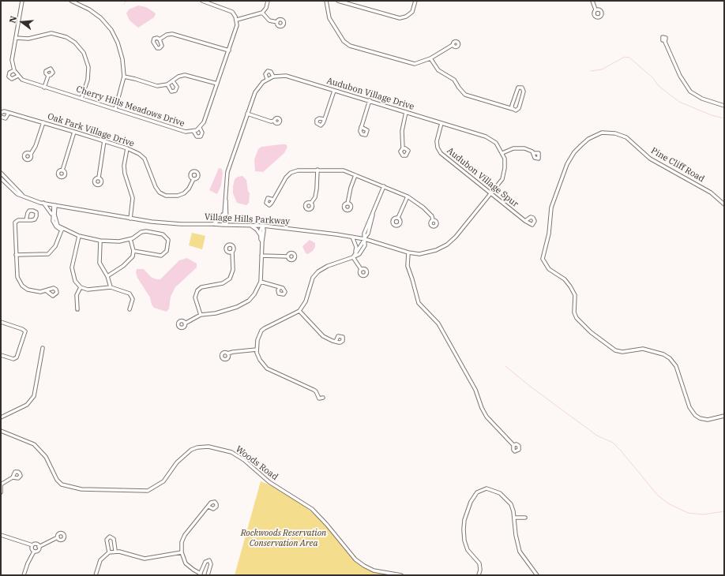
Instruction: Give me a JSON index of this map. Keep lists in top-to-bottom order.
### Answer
{
  "streets": {
    "street": [
      "Audubon Village Drive",
      "Cherry Hills Meadows Drive",
      "Oak Park Village Drive",
      "Pine Cliff Road",
      "Audubon Village Spur",
      "Village Hills Parkway",
      "Woods Road"
    ]
  },
  "crossings": [
    ["Audubon Village Drive", "Audubon Village Spur"],
    ["Audubon Village Drive", "Village Hills Parkway"]
  ],
  "parks": ["Rockwoods Reservation Conservation Area"],
  "north": "left"
}
